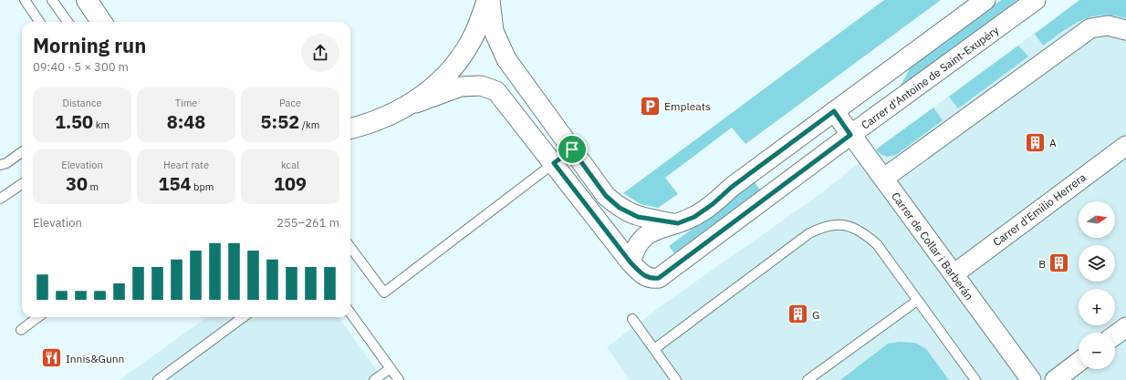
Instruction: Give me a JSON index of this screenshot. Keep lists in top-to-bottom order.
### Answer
{
  "streets": {
    "street": ["Carrer d'Antoine de Saint-Exupéry", "Carrer d'Emilio Herrera", "Carrer de Collar i Barberán"]
  },
  "crossings": [
    ["Carrer d'Antoine de Saint-Exupéry", "Carrer de Collar i Barberán"],
    ["Carrer d'Emilio Herrera", "Carrer de Collar i Barberán"]
  ],
  "places": {
    "parking": ["Empleats"],
    "building": ["A", "B", "G"],
    "restaurant": ["Innis&Gunn"]
  },
  "north": "right",
  "page": {
    "heading": ["Morning run", "09:40 · 5 × 300 m"],
    "stats": [
      ["Distance", "1.50 km"],
      ["Time", "8:48"],
      ["Pace", "5:52 /km"],
      ["Elevation", "30 m"],
      ["Heart rate", "154 bpm"],
      ["kcal", "109"]
    ],
    "map_buttons": ["+", "−"],
    "chart": ["Elevation", "255–261 m"]
  }
}
